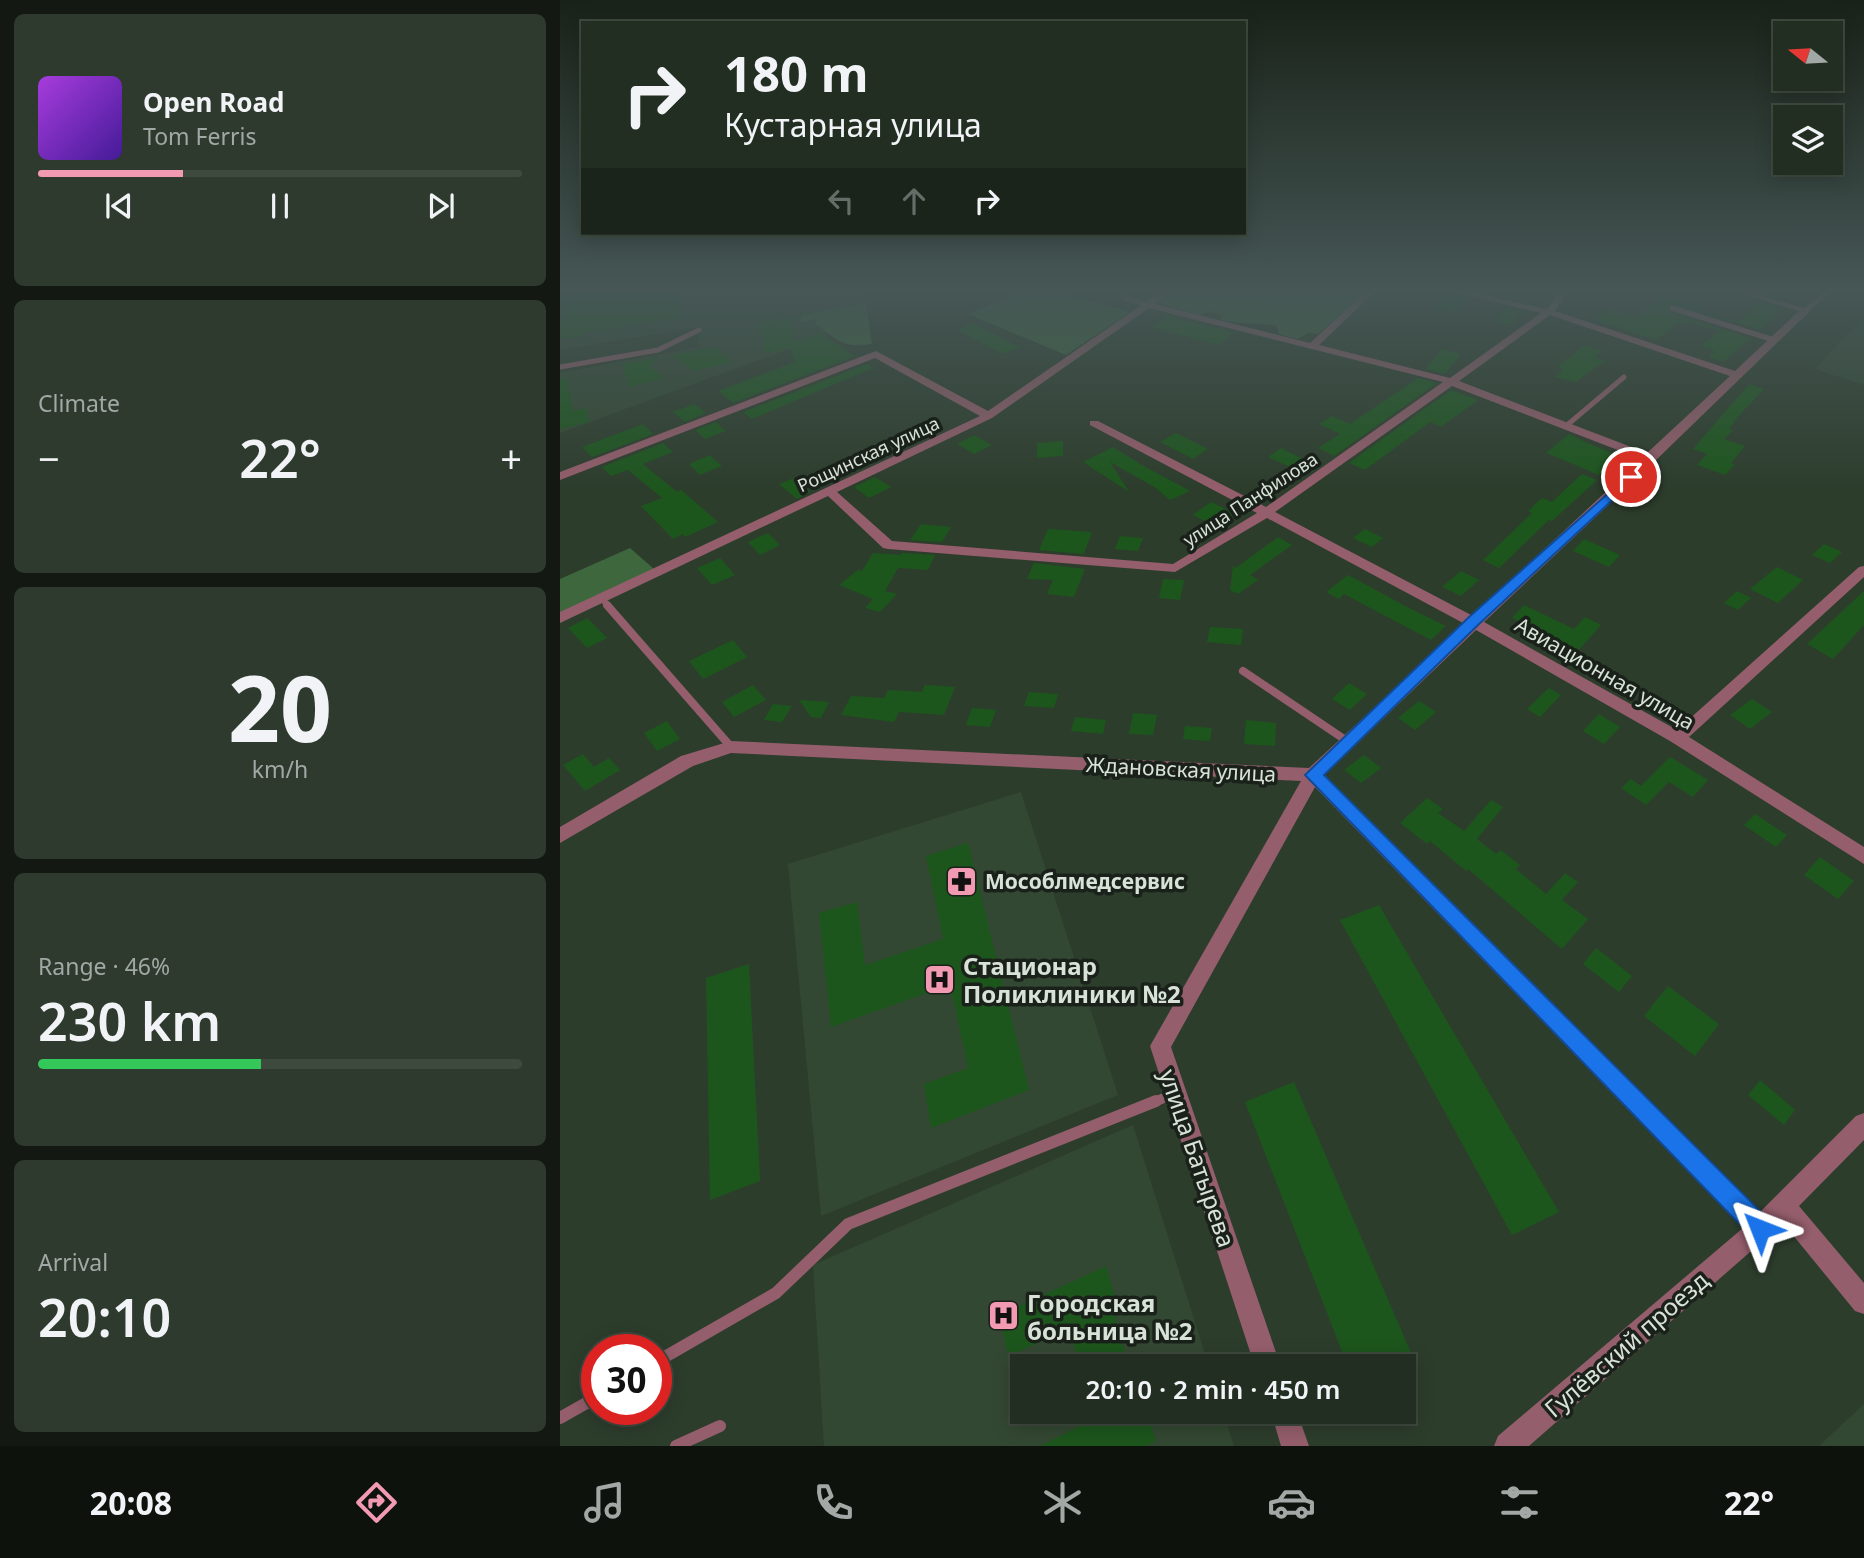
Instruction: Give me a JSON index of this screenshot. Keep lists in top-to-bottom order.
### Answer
{
  "streets": {
    "street": [
      "Рощинская улица",
      "улица Панфилова",
      "Авиационная улица",
      "Ждановская улица",
      "улица Батырева",
      "Гулёвский проезд"
    ]
  },
  "crossings": [
    ["Рощинская улица", "улица Панфилова"],
    ["улица Панфилова", "Авиационная улица"],
    ["Авиационная улица", "улица Батырева"],
    ["Ждановская улица", "улица Батырева"]
  ],
  "places": {
    "pharmacy": ["Мособлмедсервис"],
    "hospital": ["Стационар Поликлиники №2", "Городская больница №2"]
  },
  "north": "left",
  "page": {
    "turn": ["180 m", "Кустарная улица"],
    "song": ["Open Road", "Tom Ferris"],
    "tile": [
      "Climate",
      ["20", "km/h"],
      ["Range · 46%", "230 km"],
      ["Arrival", "20:10"]
    ],
    "heat": ["−", "22°", "+"],
    "limit": "30",
    "trip": "20:10 · 2 min · 450 m",
    "tabs": ["20:08", "22°"]
  }
}
